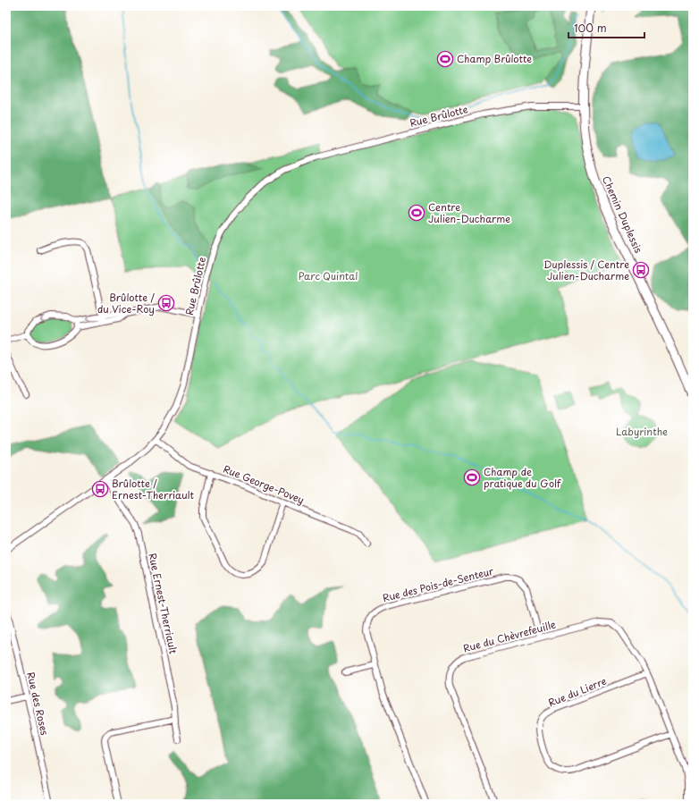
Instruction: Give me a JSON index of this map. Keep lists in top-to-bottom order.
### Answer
{
  "streets": {
    "street": [
      "Rue Brûlotte",
      "Chemin Duplessis",
      "Rue George-Povey",
      "Rue des Pois-de-Senteur",
      "Rue Ernest-Therriault",
      "Rue du Chèvrefeuille",
      "Rue du Lierre",
      "Rue des Roses"
    ]
  },
  "crossings": [
    ["Rue Brûlotte", "Chemin Duplessis"],
    ["Rue Brûlotte", "Rue George-Povey"],
    ["Rue Brûlotte", "Rue Ernest-Therriault"],
    ["Rue des Pois-de-Senteur", "Rue du Chèvrefeuille"],
    ["Rue du Chèvrefeuille", "Rue du Lierre"]
  ],
  "parks": ["Parc Quintal", "Labyrinthe"],
  "places": {
    "sports": ["Champ Brûlotte", "Centre Julien-Ducharme", "Champ de pratique du Golf"],
    "bus stop": ["Duplessis / Centre Julien-Ducharme", "Brûlotte / du Vice-Roy", "Brûlotte / Ernest-Therriault"]
  },
  "scale_bar": "100 m"
}
